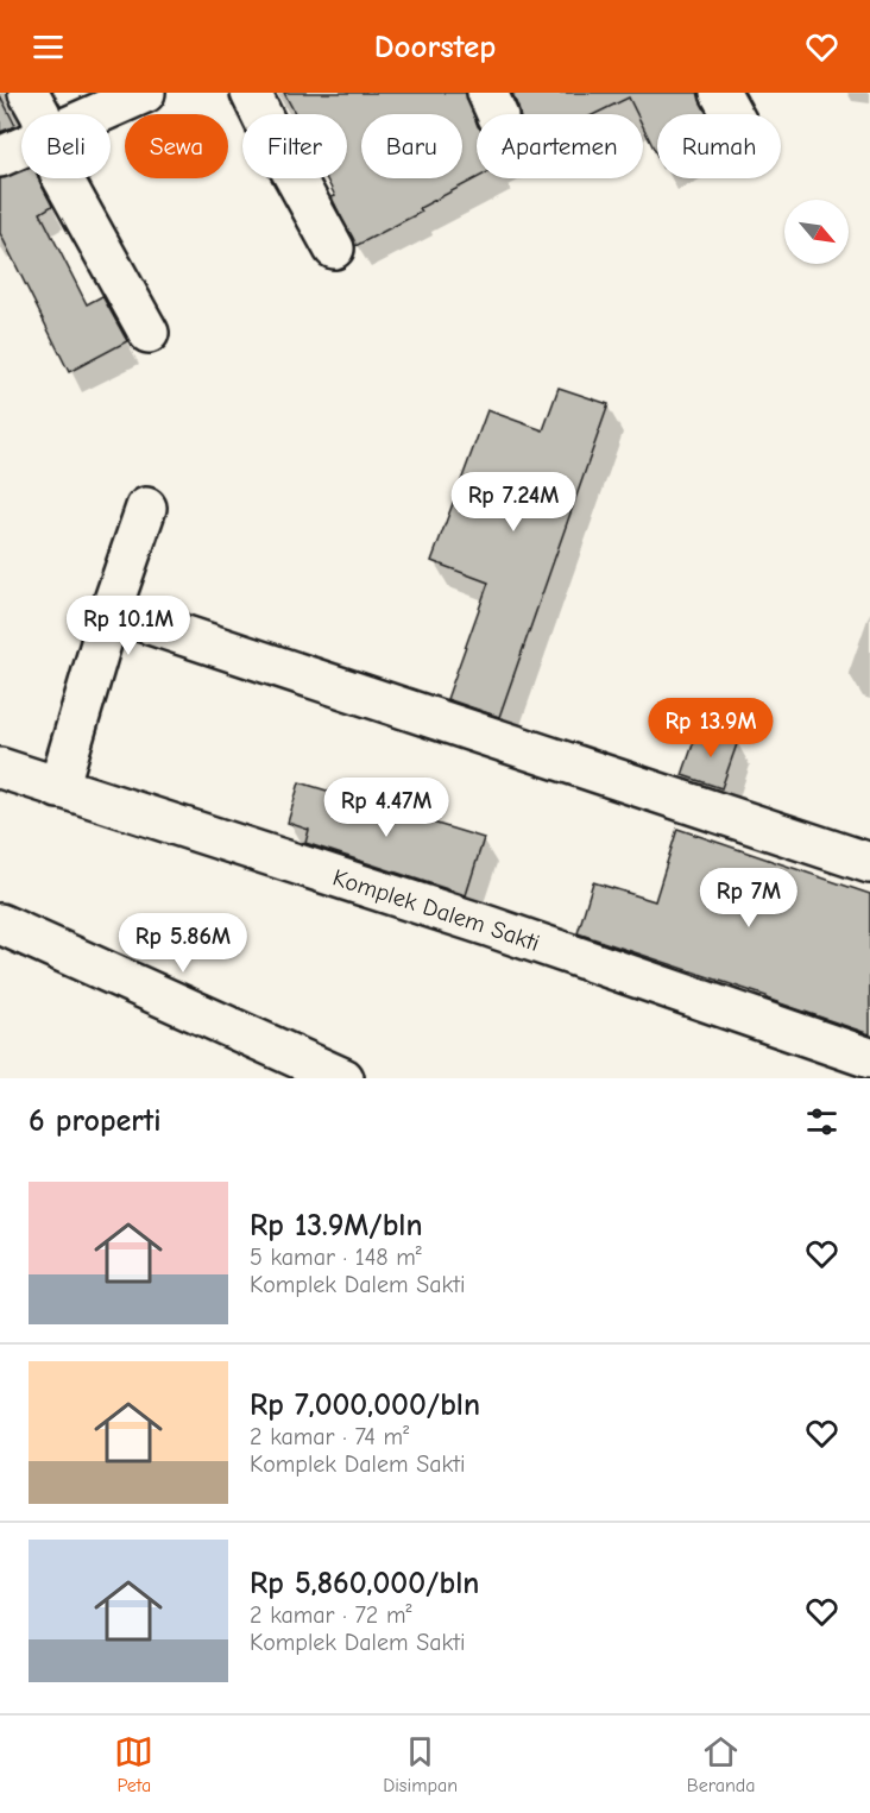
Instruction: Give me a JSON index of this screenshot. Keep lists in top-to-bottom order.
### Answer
{
  "streets": {
    "street": ["Komplek Dalem Sakti"]
  },
  "north": "bottom right",
  "page": {
    "header": "Doorstep",
    "chip": [
      "Beli",
      "Sewa",
      "Filter",
      "Baru",
      "Apartemen",
      "Rumah"
    ],
    "price": [
      "Rp 7.24M",
      "Rp 10.1M",
      "Rp 13.9M",
      "Rp 4.47M",
      "Rp 7M",
      "Rp 5.86M"
    ],
    "heading": "6 properti",
    "list": [
      {
        "name": "Rp 13.9M/bln",
        "note": "5 kamar · 148 m² · Komplek Dalem Sakti"
      },
      {
        "name": "Rp 7,000,000/bln",
        "note": "2 kamar · 74 m² · Komplek Dalem Sakti"
      },
      {
        "name": "Rp 5,860,000/bln",
        "note": "2 kamar · 72 m² · Komplek Dalem Sakti"
      }
    ],
    "tabs": ["Peta", "Disimpan", "Beranda"]
  }
}
